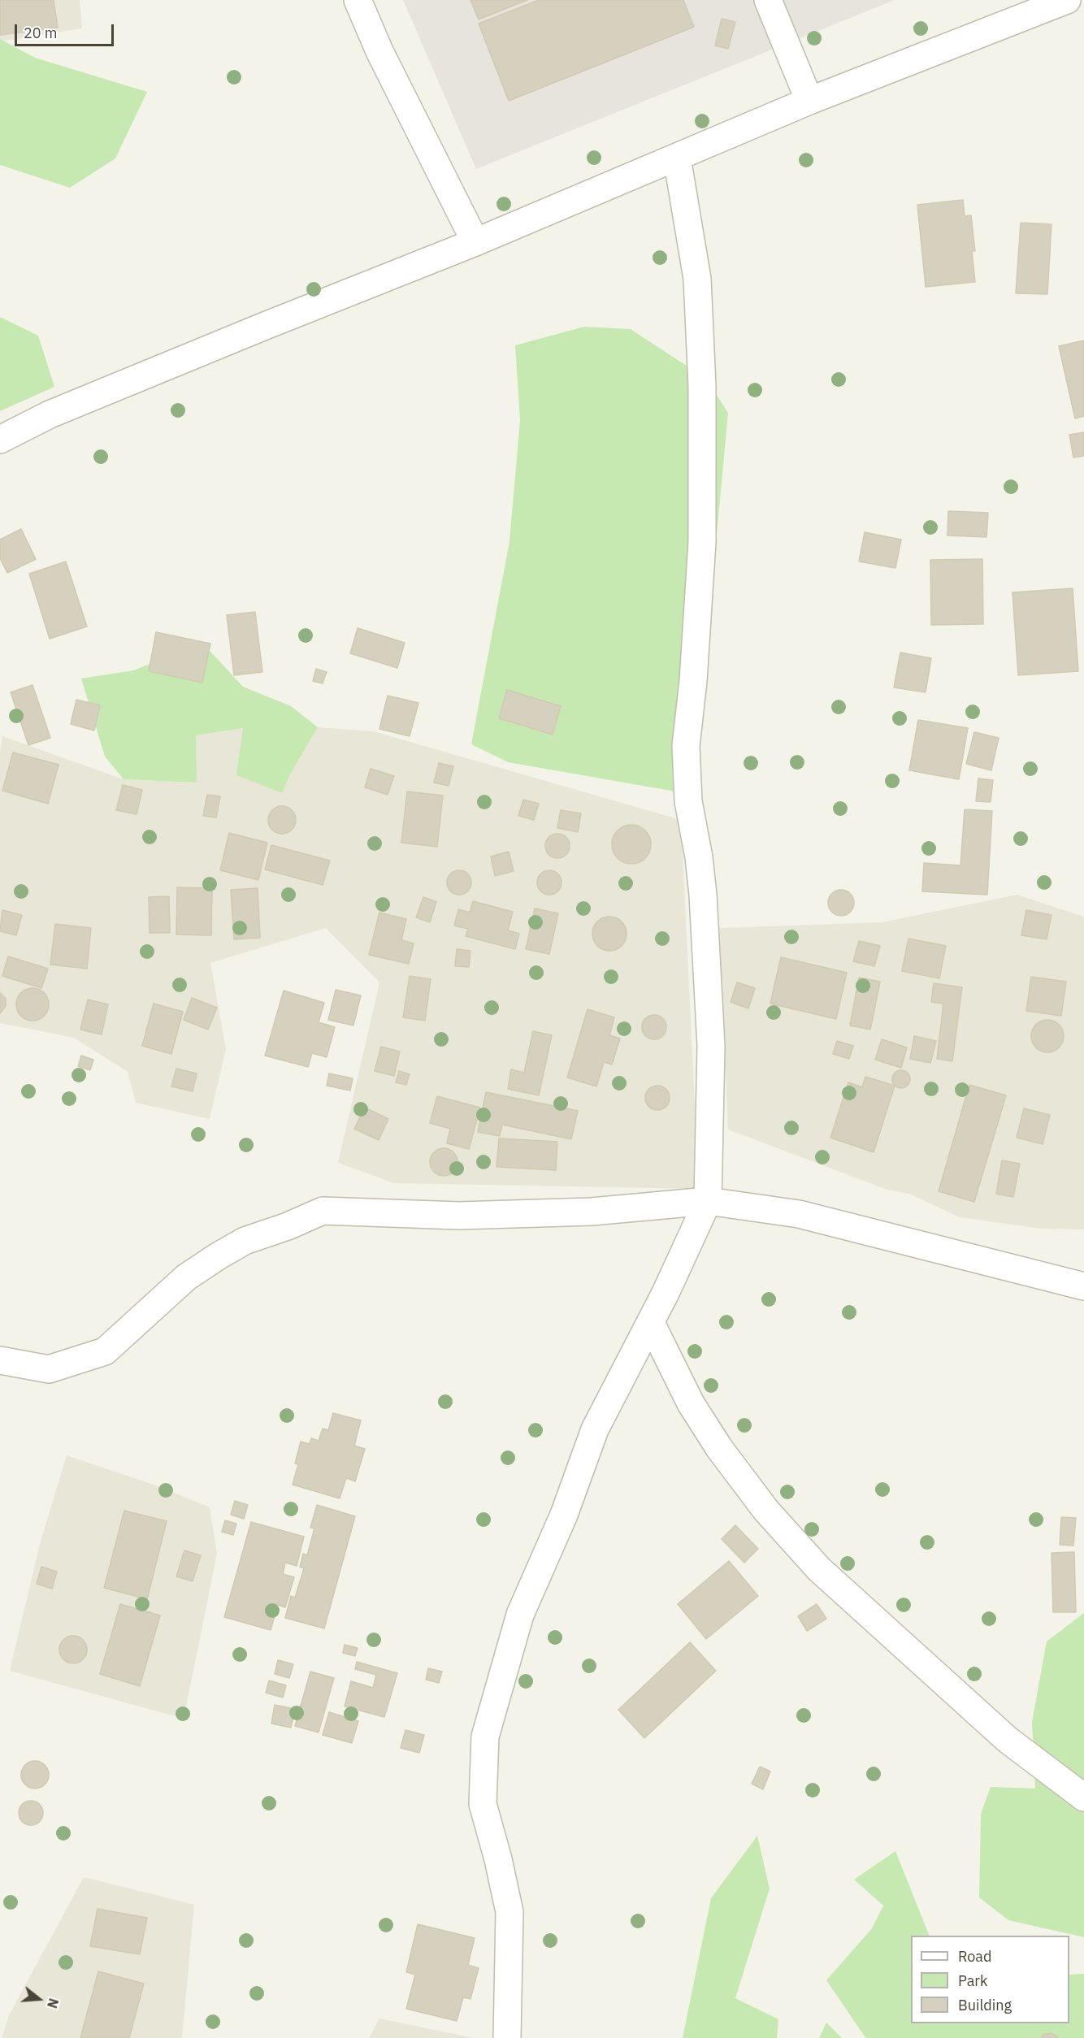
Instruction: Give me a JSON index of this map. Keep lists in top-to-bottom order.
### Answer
{
  "legend": ["Road", "Park", "Building"],
  "scale_bar": "20 m",
  "north": "right"
}
